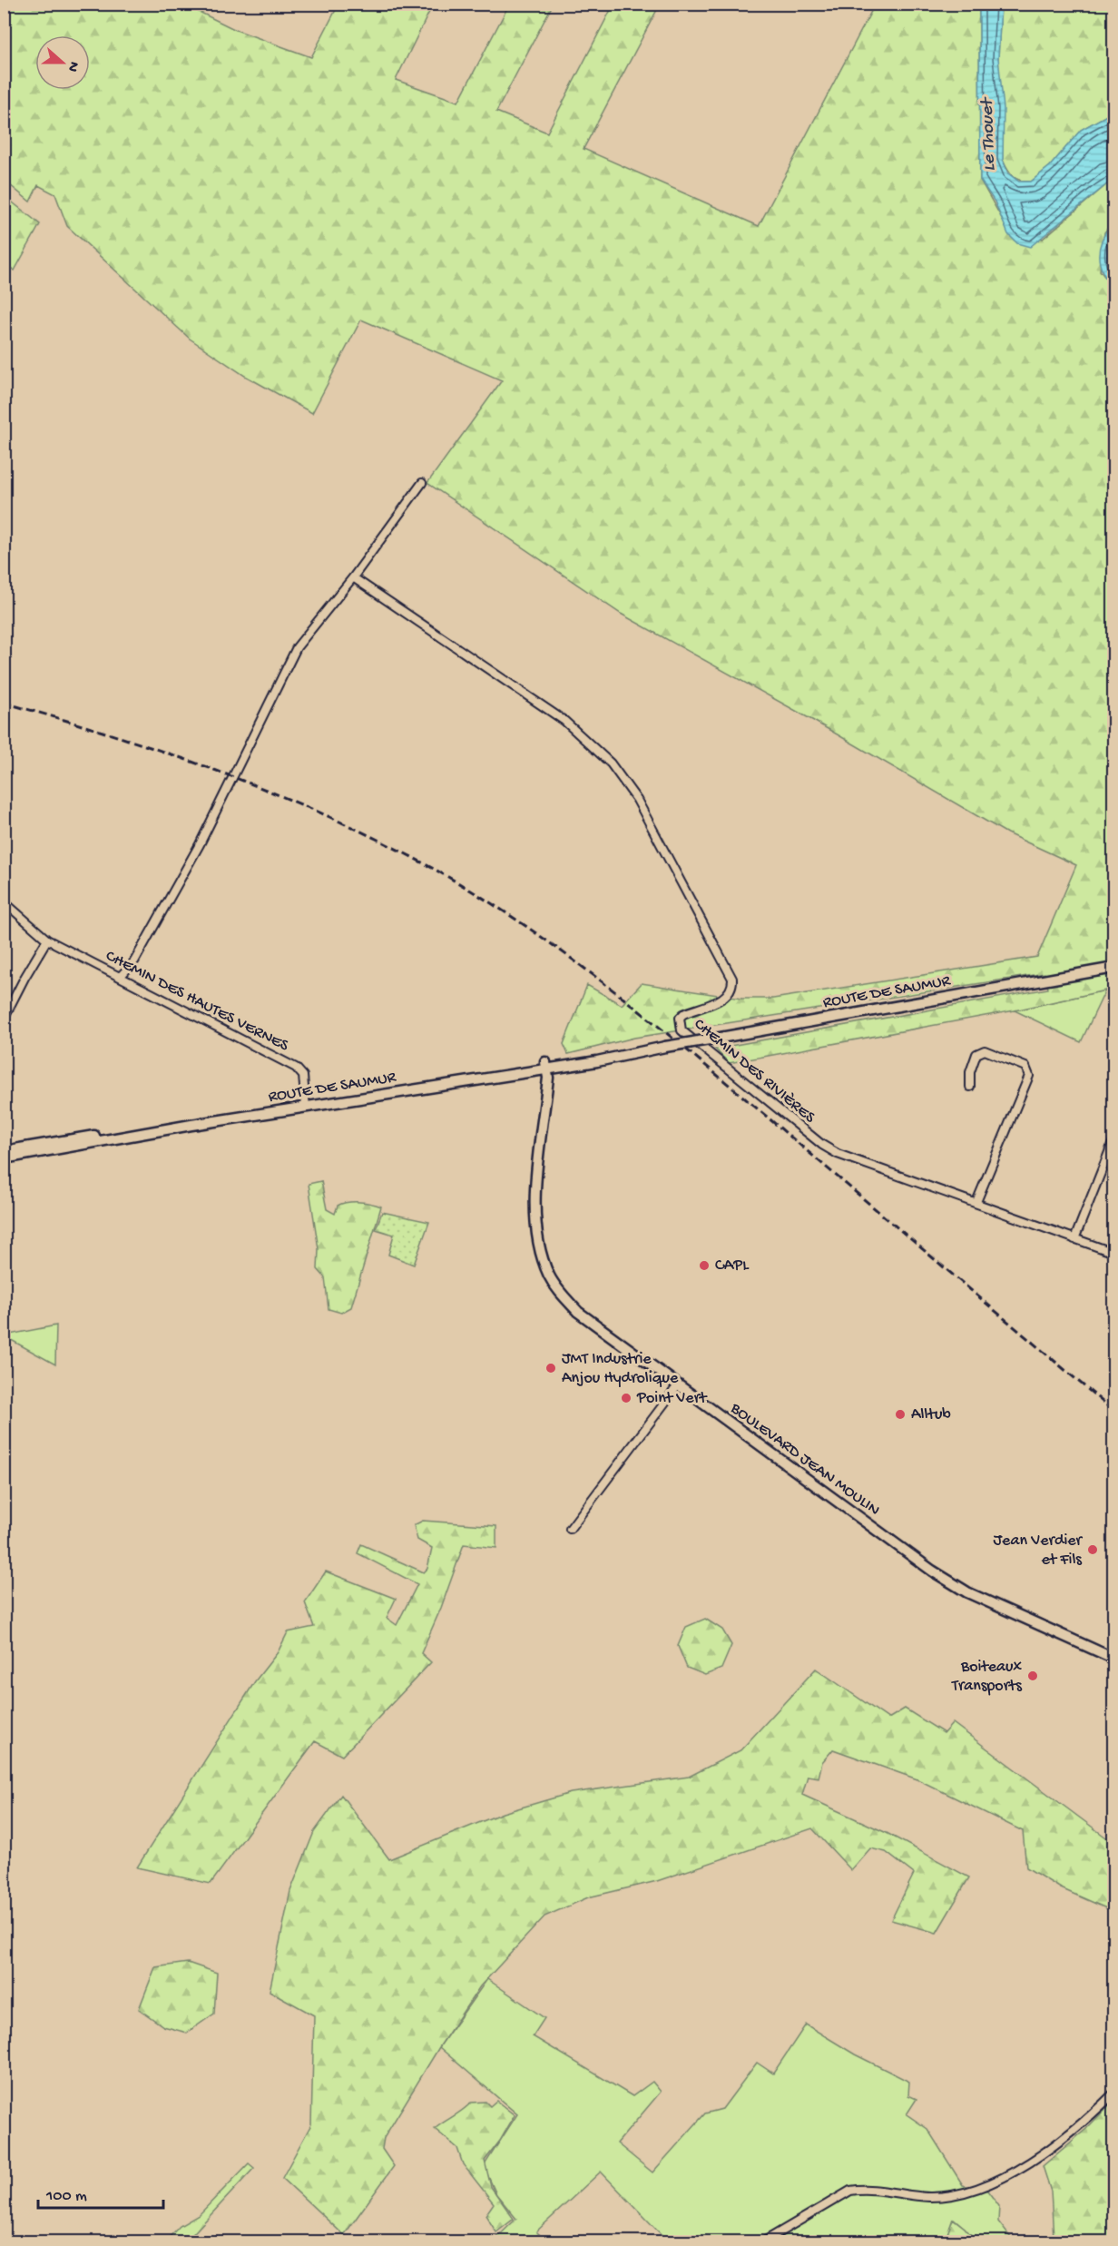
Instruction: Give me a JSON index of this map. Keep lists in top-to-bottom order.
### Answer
{
  "streets": {
    "main road": ["ROUTE DE SAUMUR", "BOULEVARD JEAN MOULIN"],
    "street": ["CHEMIN DES HAUTES VERNES", "CHEMIN DES RIVIÈRES"]
  },
  "crossings": [
    ["ROUTE DE SAUMUR", "CHEMIN DES HAUTES VERNES"],
    ["ROUTE DE SAUMUR", "BOULEVARD JEAN MOULIN"]
  ],
  "water": ["Le Thouet"],
  "places": [
    "CAPL",
    "JMT Industrie Anjou Hydrolique",
    "Point Vert",
    "Alltub",
    "Jean Verdier et Fils",
    "Boiteaux Transports"
  ],
  "scale_bar": "100 m",
  "north": "right"
}
